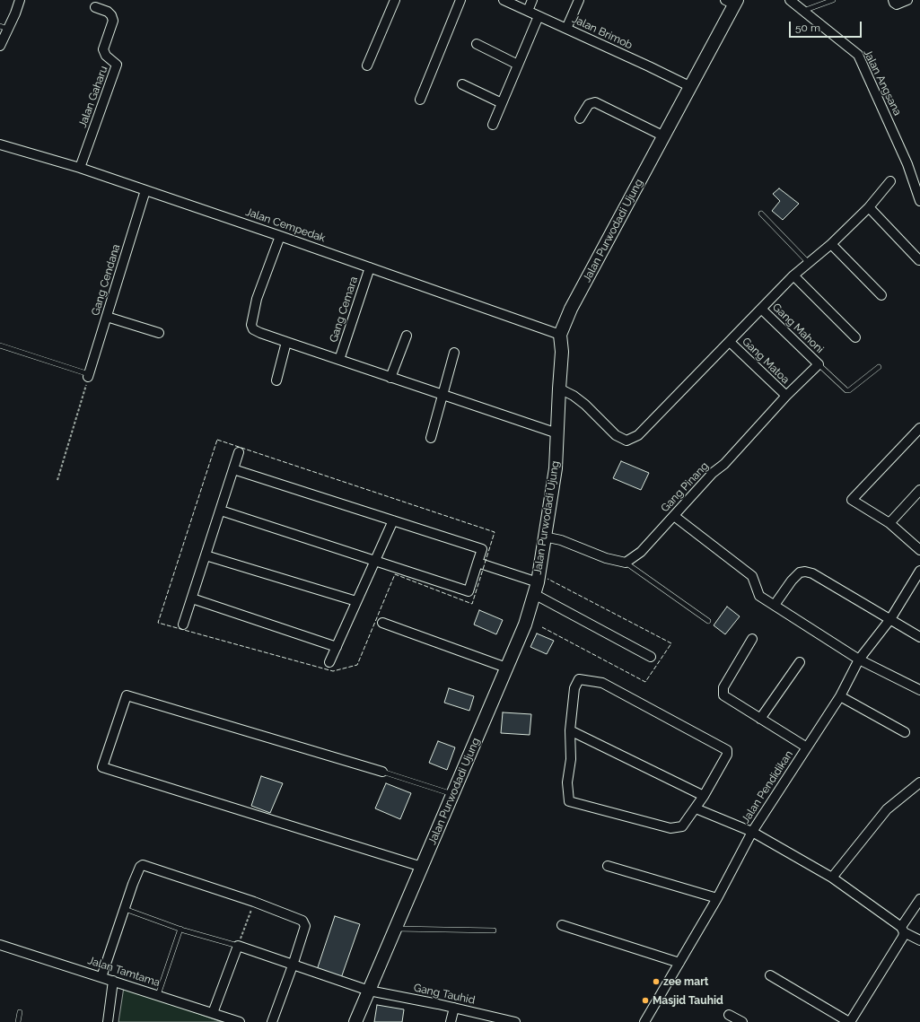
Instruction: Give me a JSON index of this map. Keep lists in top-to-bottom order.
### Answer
{
  "streets": {
    "street": [
      "Jalan Brimob",
      "Jalan Angsana",
      "Jalan Gaharu",
      "Jalan Cempedak",
      "Jalan Purwodadi Ujung",
      "Gang Cendana",
      "Gang Cemara",
      "Gang Mahoni",
      "Gang Matoa",
      "Gang Pinang",
      "Jalan Pendidikan",
      "Jalan Tamtama",
      "Gang Tauhid"
    ]
  },
  "crossings": [
    ["Jalan Brimob", "Jalan Purwodadi Ujung"],
    ["Jalan Gaharu", "Jalan Cempedak"],
    ["Jalan Cempedak", "Jalan Purwodadi Ujung"],
    ["Jalan Cempedak", "Gang Cendana"],
    ["Jalan Cempedak", "Gang Cemara"],
    ["Jalan Purwodadi Ujung", "Gang Tauhid"],
    ["Gang Mahoni", "Gang Pinang"],
    ["Gang Matoa", "Gang Pinang"]
  ],
  "places": ["zee mart", "Masjid Tauhid"],
  "scale_bar": "50 m"
}
